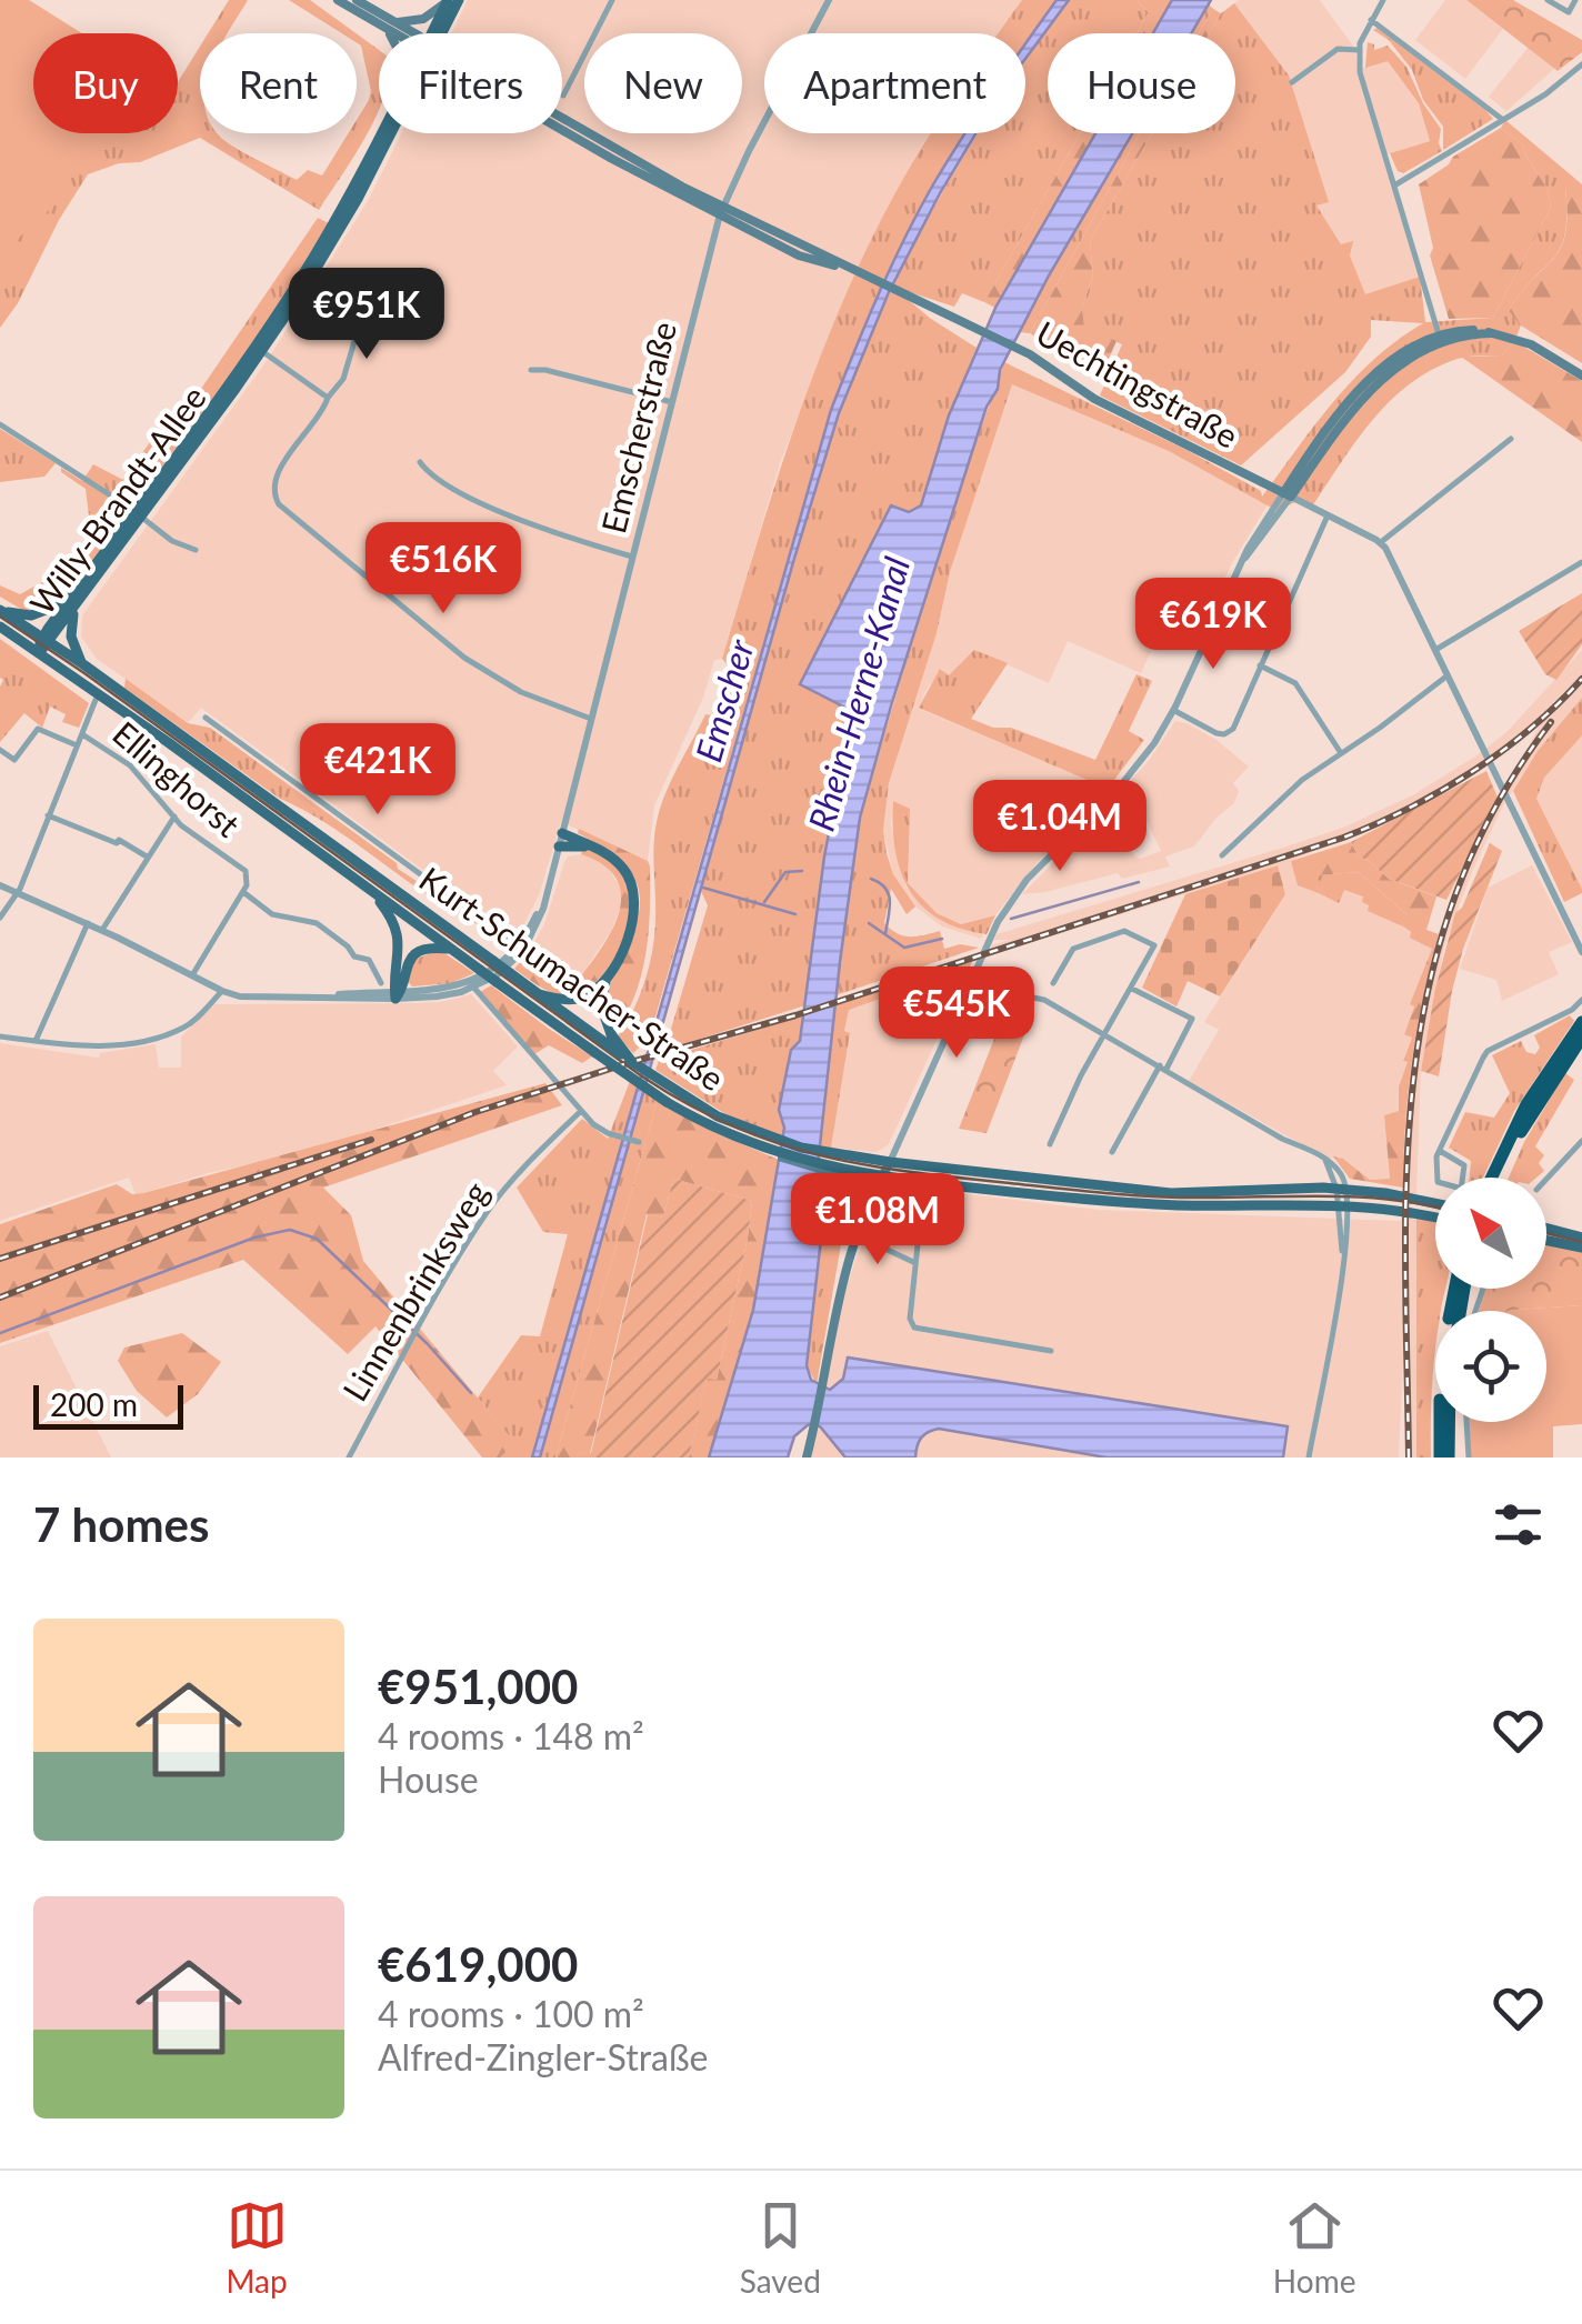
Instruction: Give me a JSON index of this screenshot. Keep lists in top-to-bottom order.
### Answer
{
  "streets": {
    "main road": ["Uechtingstraße", "Willy-Brandt-Allee", "Kurt-Schumacher-Straße"],
    "street": ["Emscherstraße", "Ellinghorst", "Linnenbrinksweg"]
  },
  "crossings": [
    ["Uechtingstraße", "Emscherstraße"],
    ["Willy-Brandt-Allee", "Kurt-Schumacher-Straße"]
  ],
  "water": ["Rhein-Herne-Kanal", "Emscher"],
  "scale_bar": "200 m",
  "north": "top left",
  "page": {
    "chip": [
      "Buy",
      "Rent",
      "Filters",
      "New",
      "Apartment",
      "House"
    ],
    "price": [
      "€951K",
      "€516K",
      "€619K",
      "€421K",
      "€1.04M",
      "€545K",
      "€1.08M"
    ],
    "scale": "200 m",
    "heading": "7 homes",
    "list": [
      {
        "name": "€951,000",
        "note": "4 rooms · 148 m² · House"
      },
      {
        "name": "€619,000",
        "note": "4 rooms · 100 m² · Alfred-Zingler-Straße"
      }
    ],
    "tabs": ["Map", "Saved", "Home"]
  }
}
